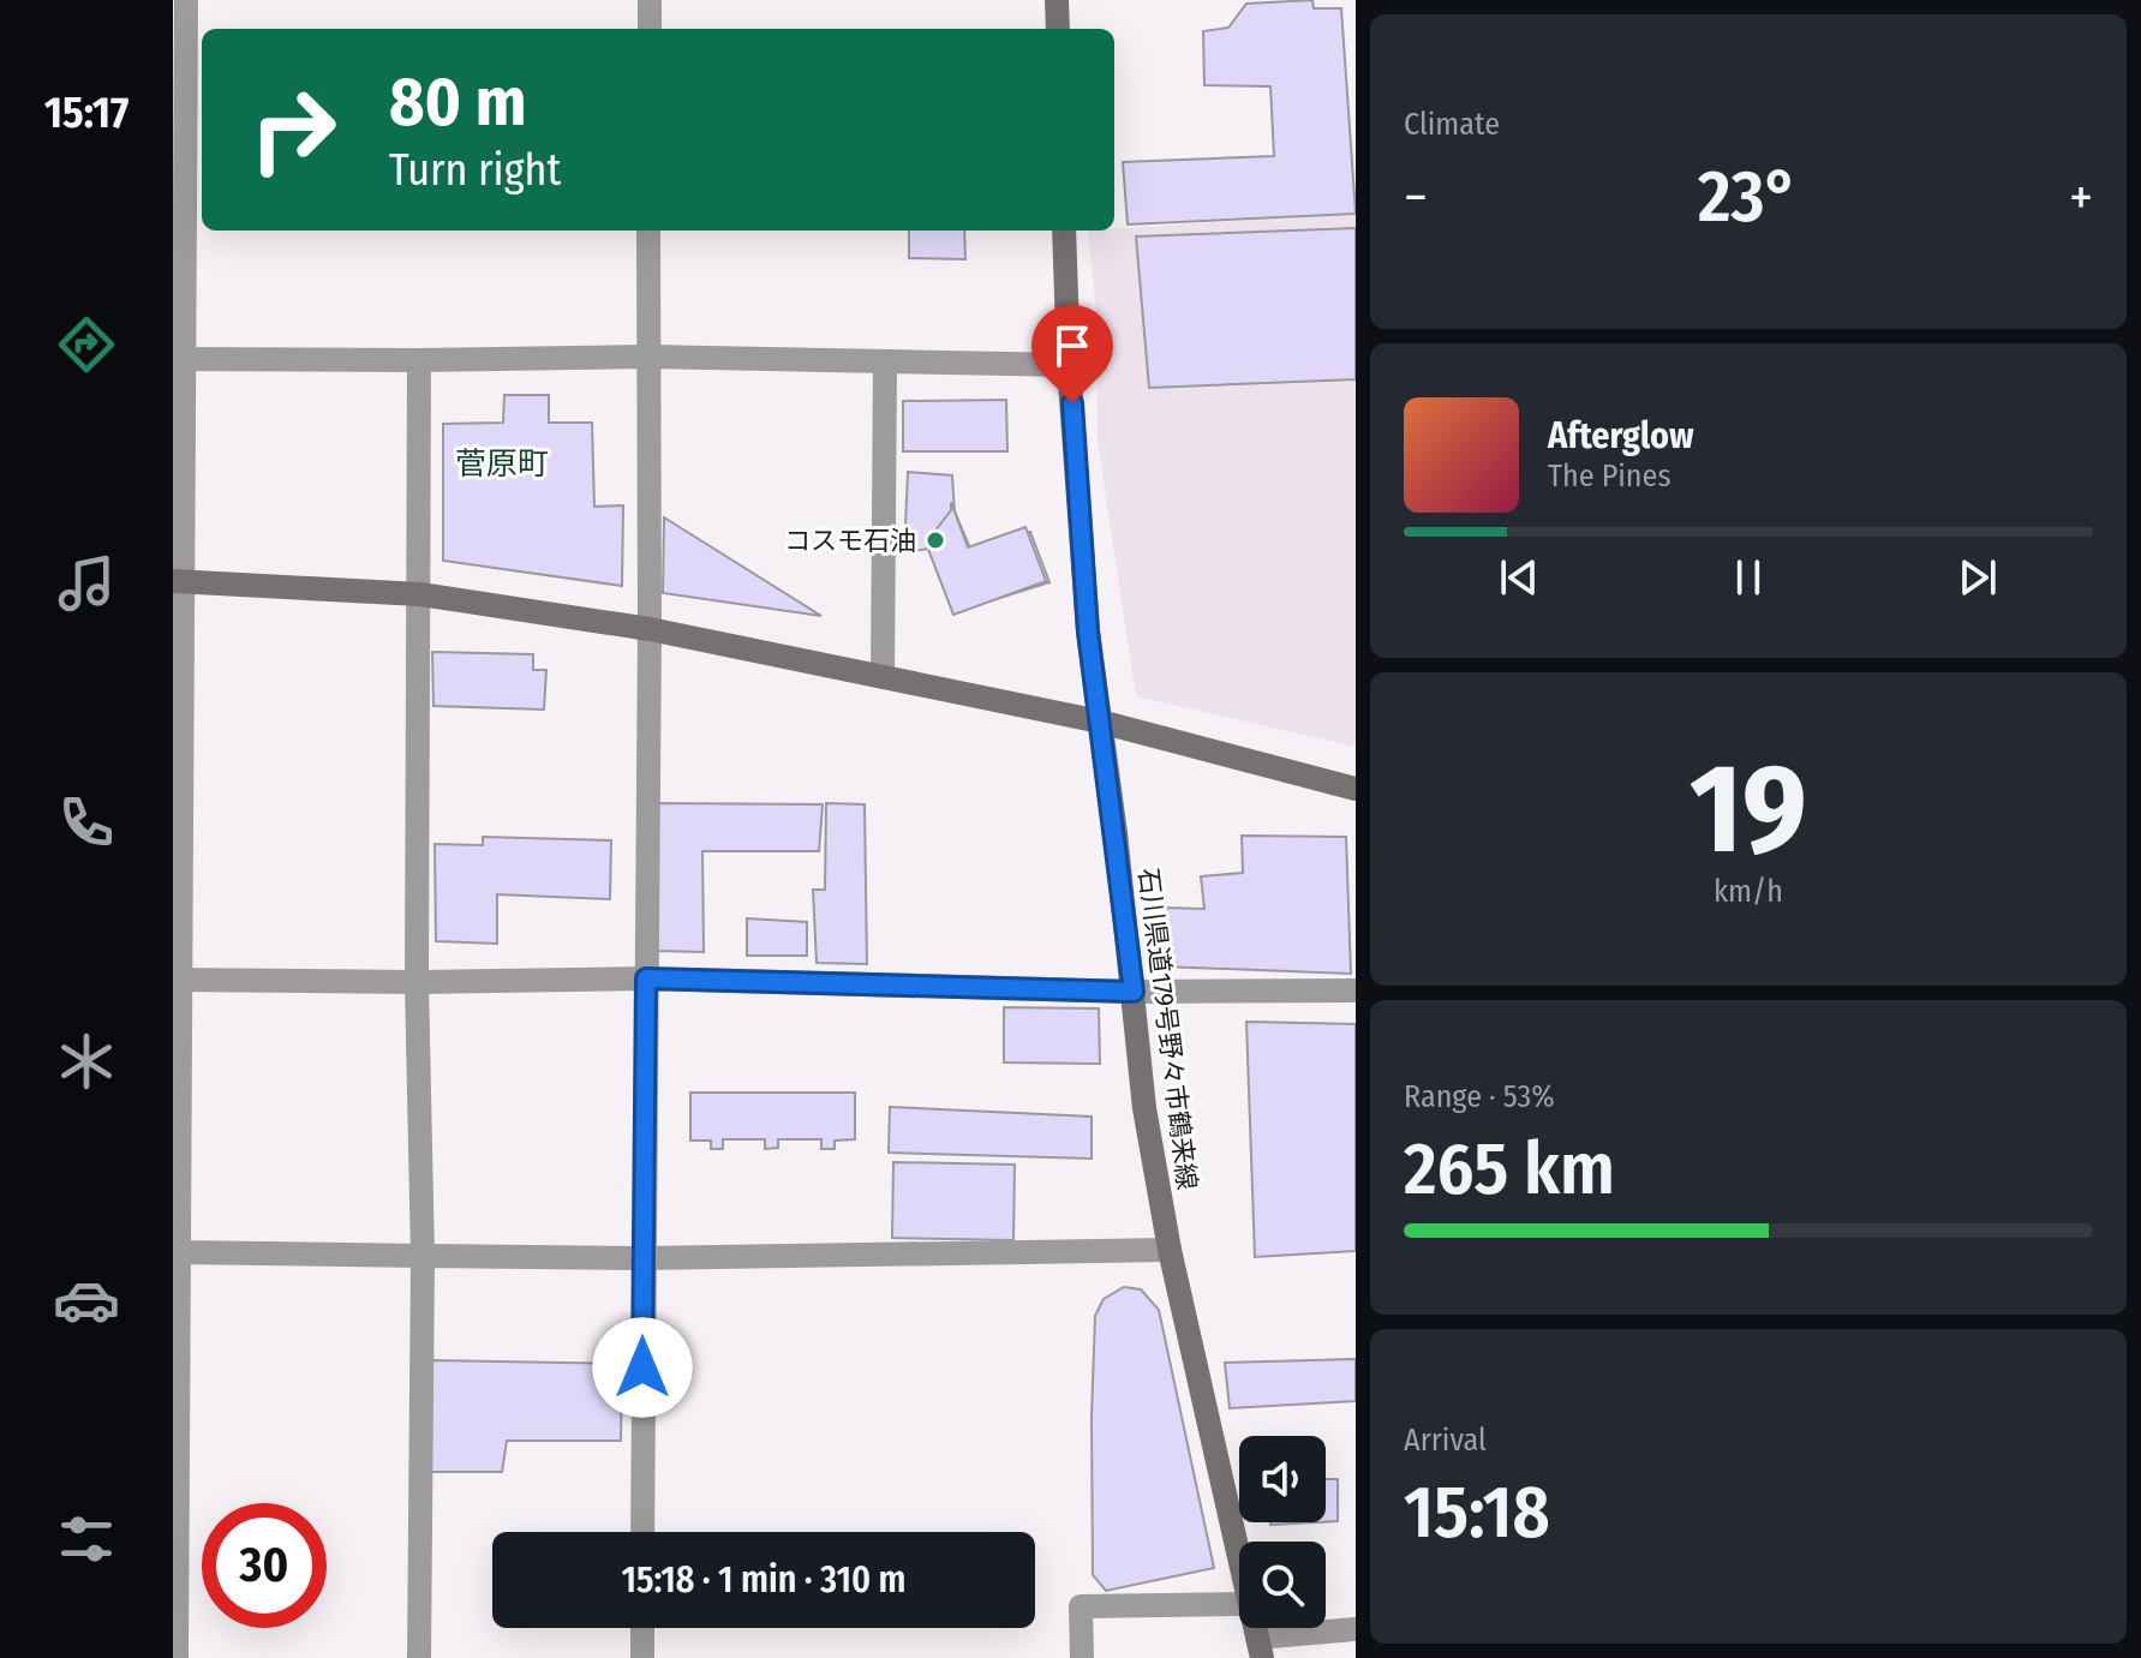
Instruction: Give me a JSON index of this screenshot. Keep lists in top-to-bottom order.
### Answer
{
  "streets": {
    "main road": ["石川県道179号野々市鶴来線"]
  },
  "districts": ["菅原町"],
  "places": ["コスモ石油"],
  "page": {
    "tabs": "15:17",
    "tile": [
      "Climate",
      ["19", "km/h"],
      ["Range · 53%", "265 km"],
      ["Arrival", "15:18"]
    ],
    "turn": ["80 m", "Turn right"],
    "heat": ["−", "23°", "+"],
    "song": ["Afterglow", "The Pines"],
    "limit": "30",
    "trip": "15:18 · 1 min · 310 m"
  }
}
